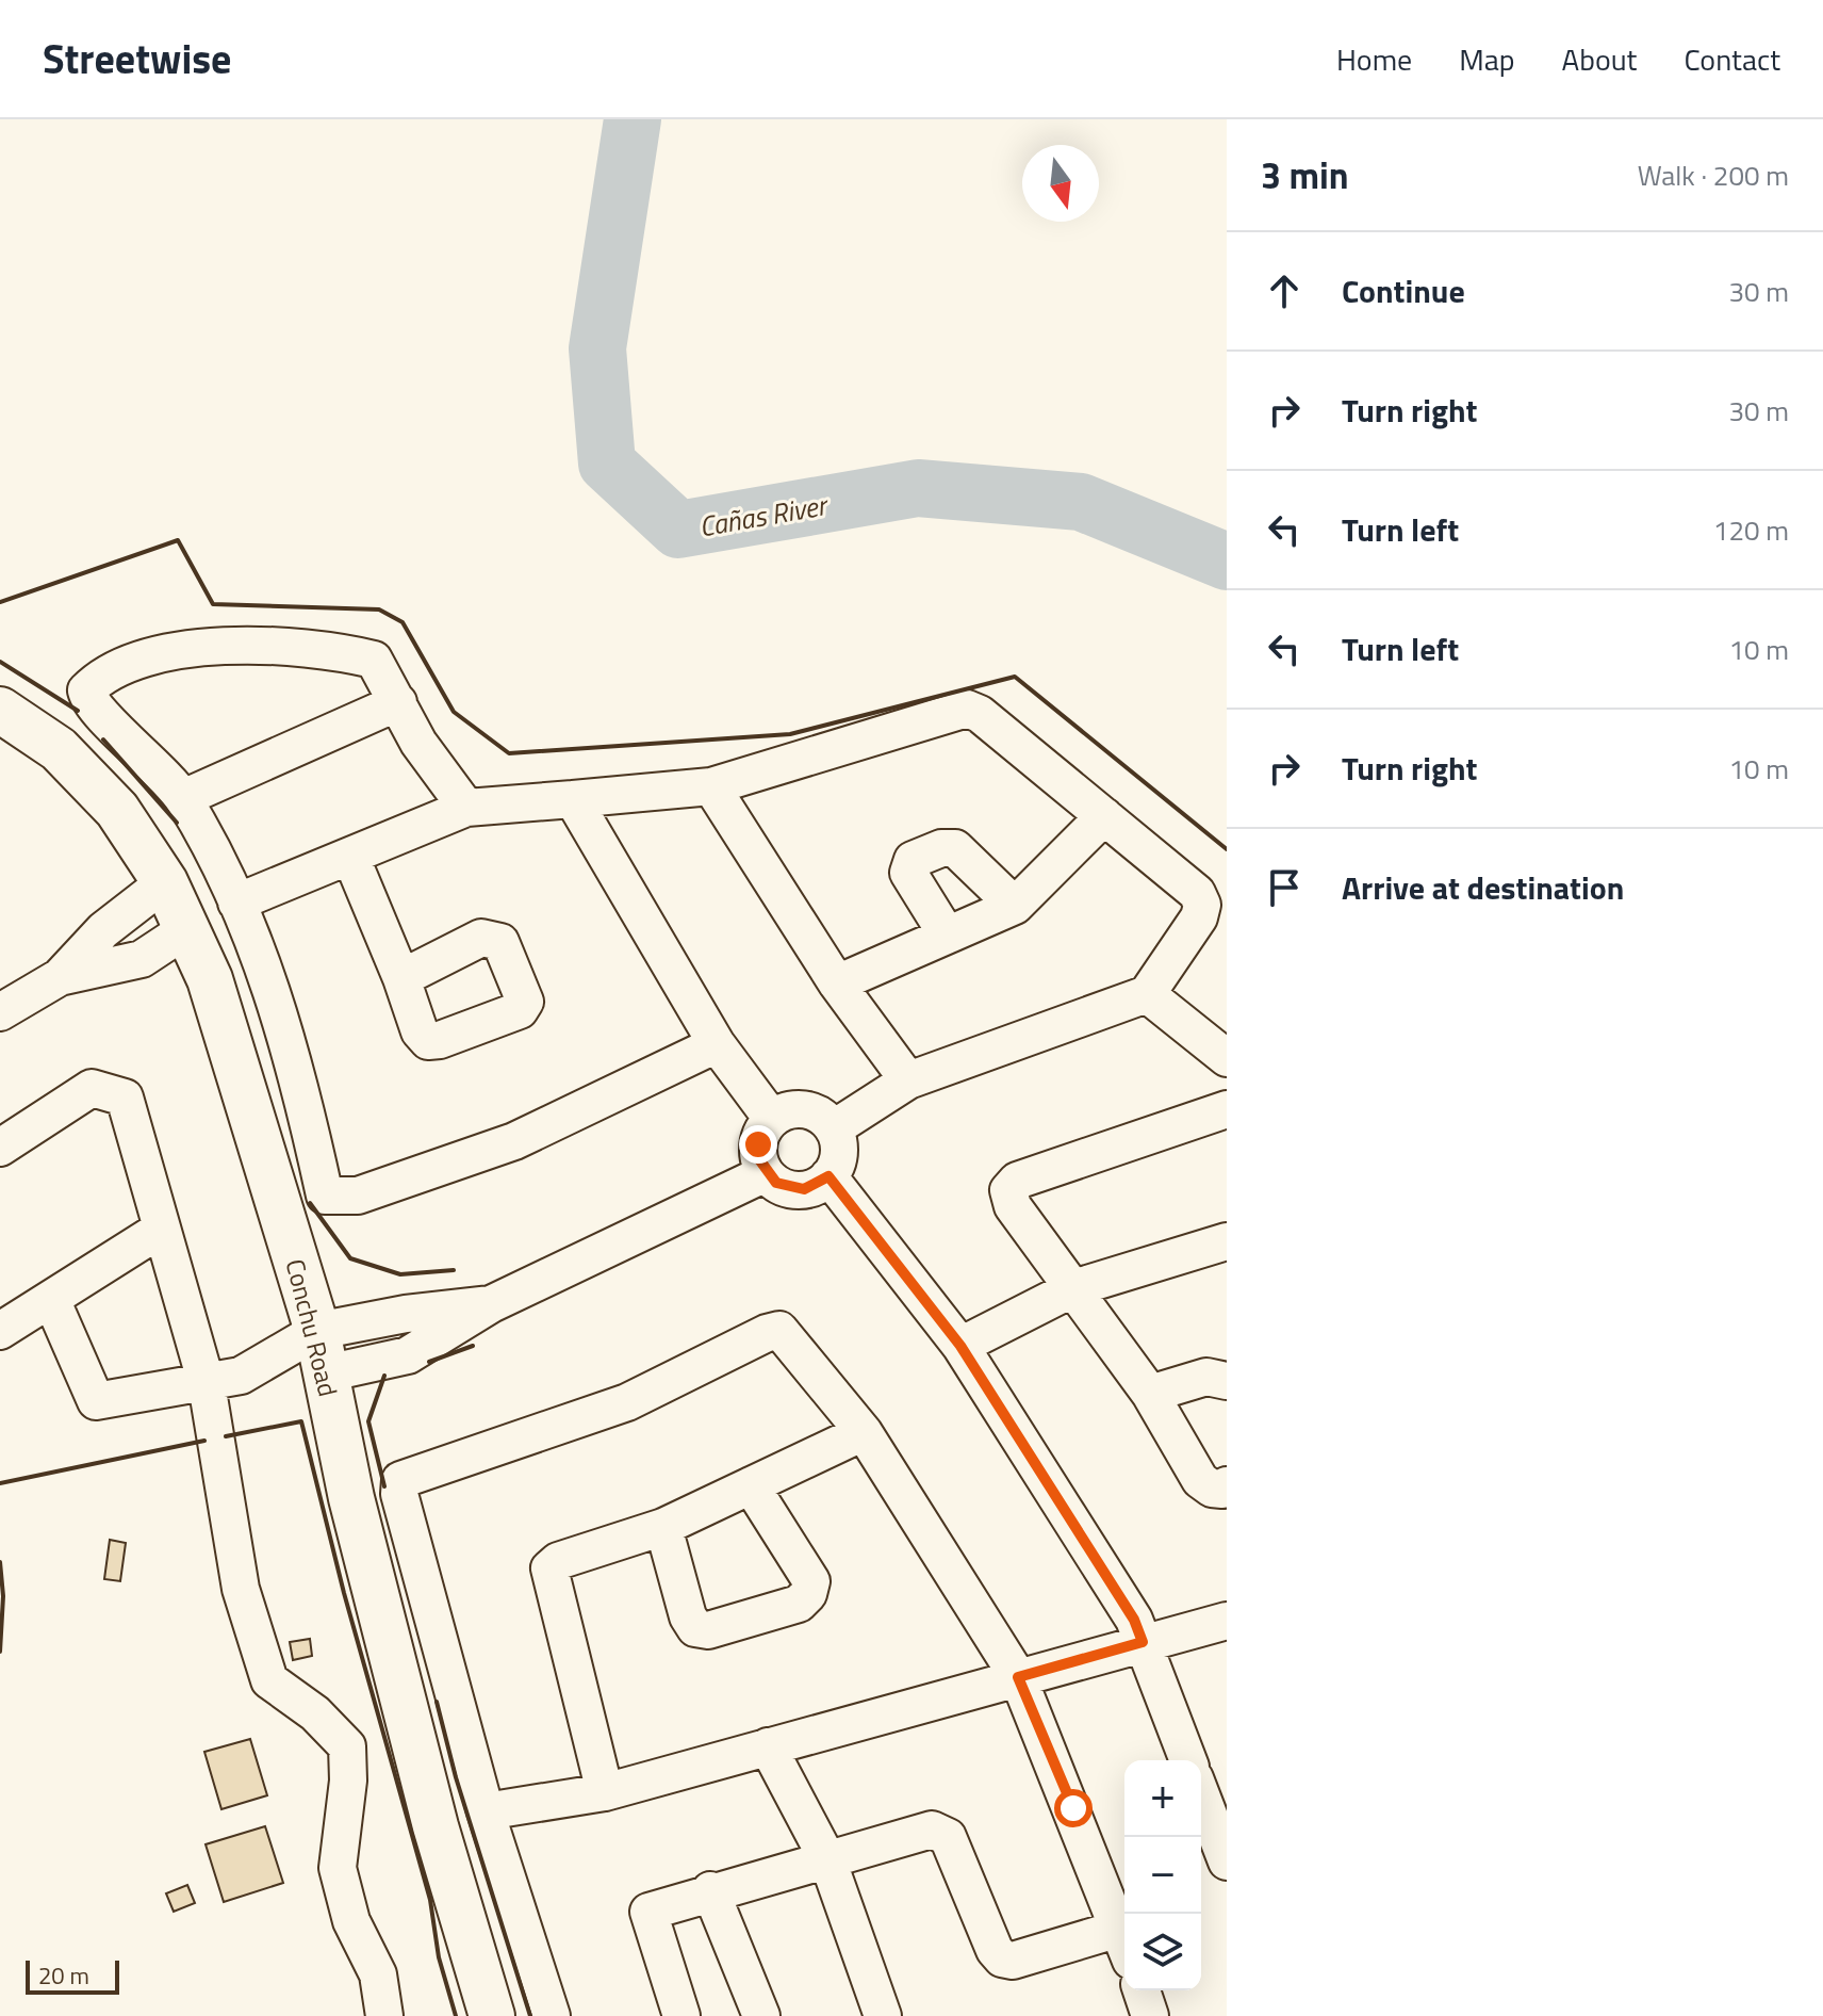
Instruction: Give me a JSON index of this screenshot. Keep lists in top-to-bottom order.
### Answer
{
  "streets": {
    "main road": ["Conchu Road"]
  },
  "water": ["Cañas River"],
  "scale_bar": "20 m",
  "north": "bottom",
  "page": {
    "header": "Streetwise",
    "nav": [
      "Home",
      "Map",
      "About",
      "Contact"
    ],
    "heading": ["3 min", "Walk · 200 m"],
    "list": [
      ["Continue", "30 m"],
      ["Turn right", "30 m"],
      ["Turn left", "120 m"],
      ["Turn left", "10 m"],
      ["Turn right", "10 m"],
      "Arrive at destination"
    ],
    "map_buttons": ["+", "−"],
    "scale": "20 m"
  }
}
